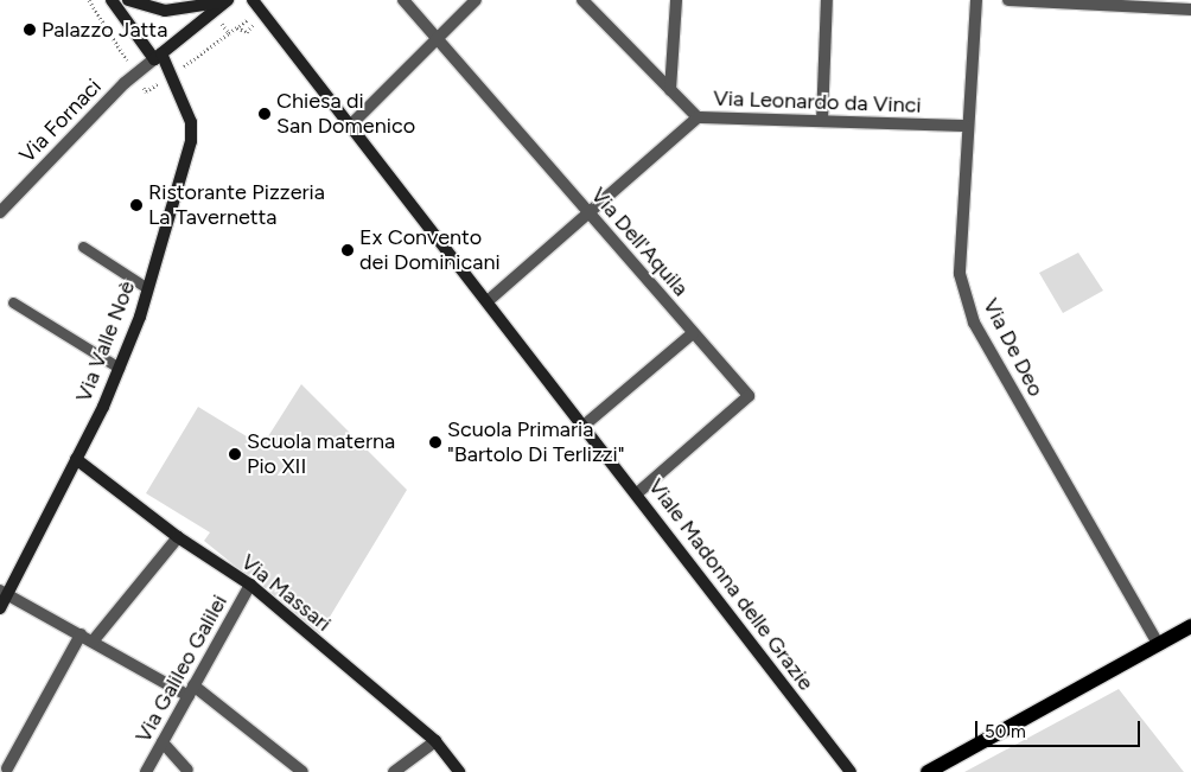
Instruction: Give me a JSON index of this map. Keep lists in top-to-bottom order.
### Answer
{
  "streets": {
    "street": [
      "Via Leonardo da Vinci",
      "Via Fornaci",
      "Via Dell'Aquila",
      "Via Valle Noè",
      "Via De Deo",
      "Viale Madonna delle Grazie",
      "Via Massari",
      "Via Galileo Galilei"
    ]
  },
  "crossings": [
    ["Via Leonardo da Vinci", "Via Dell'Aquila"],
    ["Via Leonardo da Vinci", "Via De Deo"],
    ["Via Leonardo da Vinci", "Viale Madonna delle Grazie"],
    ["Via Fornaci", "Via Valle Noè"],
    ["Via Dell'Aquila", "Viale Madonna delle Grazie"],
    ["Via Valle Noè", "Via Massari"],
    ["Via Massari", "Via Galileo Galilei"]
  ],
  "places": [
    "Palazzo Jatta",
    "Chiesa di San Domenico",
    "Ristorante Pizzeria La Tavernetta",
    "Ex Convento dei Dominicani",
    "Scuola Primaria \"Bartolo Di Terlizzi\"",
    "Scuola materna Pio XII"
  ],
  "scale_bar": "50 m"
}
